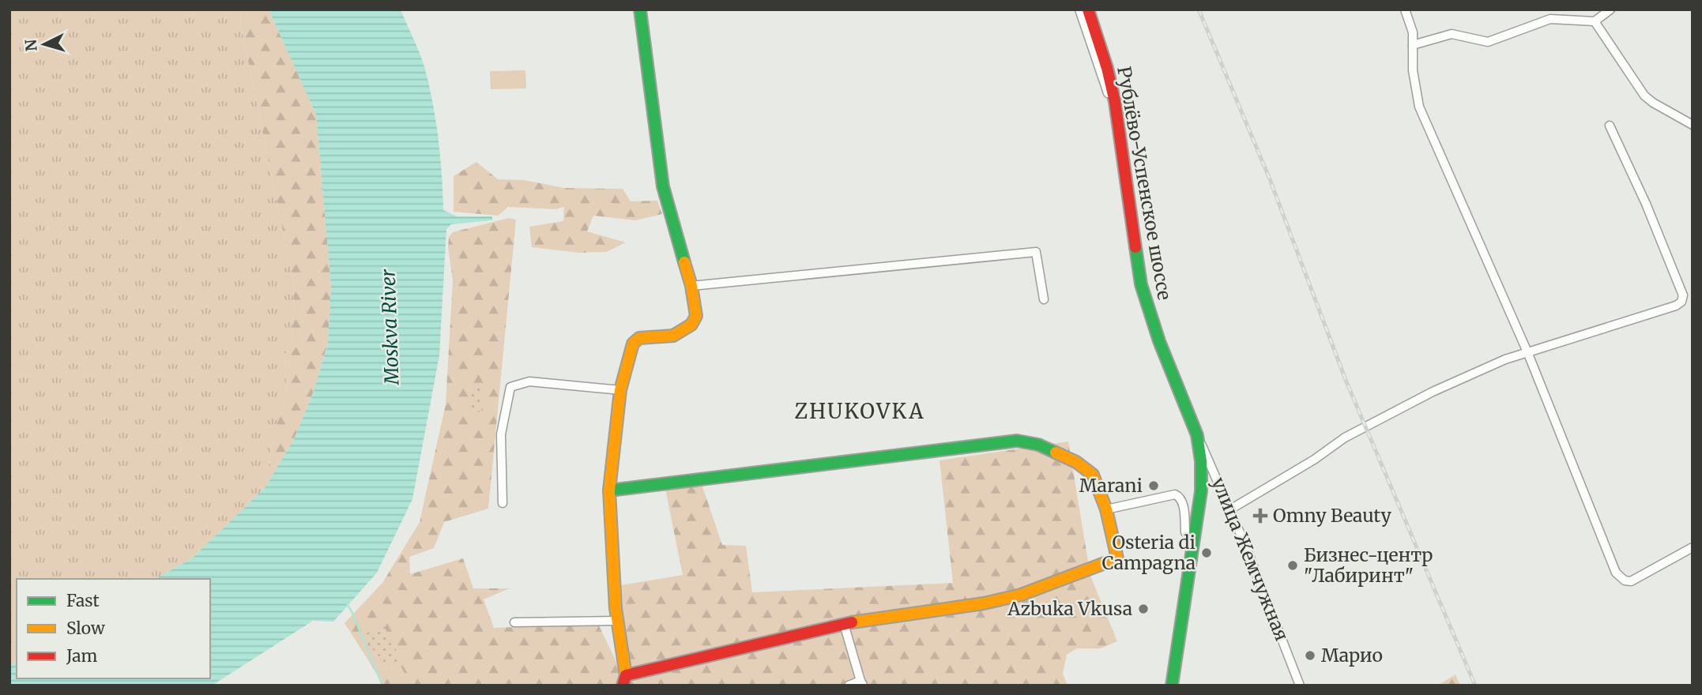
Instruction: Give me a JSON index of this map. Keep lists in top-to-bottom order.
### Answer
{
  "streets": {
    "street": ["Рублёво-Успенское шоссе", "улица Жемчужная"]
  },
  "crossings": [
    ["Рублёво-Успенское шоссе", "улица Жемчужная"]
  ],
  "districts": ["ZHUKOVKA"],
  "water": ["Moskva River"],
  "places": {
    "other": [
      "Marani",
      "Osteria di Campagna",
      "Бизнес-центр \"Лабиринт\"",
      "Azbuka Vkusa",
      "Марио"
    ],
    "health": ["Omny Beauty"]
  },
  "legend": ["Fast", "Slow", "Jam"],
  "north": "left"
}
